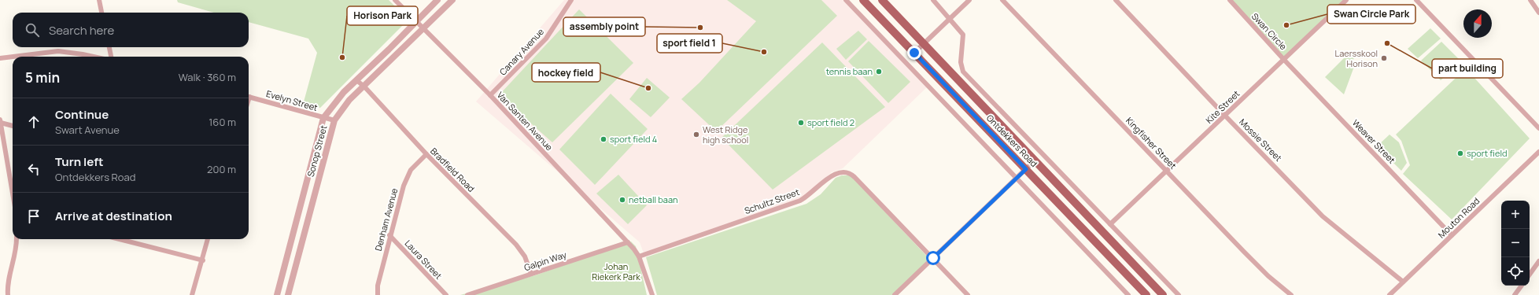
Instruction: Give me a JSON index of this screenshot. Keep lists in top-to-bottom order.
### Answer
{
  "streets": {
    "main road": ["Ontdekkers Road"],
    "street": [
      "Swan Circle",
      "Canary Avenue",
      "Evelyn Street",
      "Kite Street",
      "Van Santen Avenue",
      "Mossie Street",
      "Weaver Street",
      "Kingfisher Street",
      "Sonop Street",
      "Bradfield Road",
      "Schultz Street",
      "Mouton Road",
      "Denham Avenue",
      "Laura Street",
      "Galpin Way"
    ]
  },
  "crossings": [
    ["Swan Circle", "Kite Street"],
    ["Swan Circle", "Weaver Street"],
    ["Canary Avenue", "Van Santen Avenue"],
    ["Evelyn Street", "Sonop Street"],
    ["Kite Street", "Mossie Street"],
    ["Kite Street", "Ontdekkers Road"],
    ["Kite Street", "Weaver Street"],
    ["Kite Street", "Kingfisher Street"],
    ["Van Santen Avenue", "Sonop Street"],
    ["Van Santen Avenue", "Schultz Street"],
    ["Van Santen Avenue", "Galpin Way"],
    ["Mossie Street", "Mouton Road"],
    ["Weaver Street", "Mouton Road"],
    ["Sonop Street", "Bradfield Road"],
    ["Bradfield Road", "Denham Avenue"],
    ["Bradfield Road", "Galpin Way"],
    ["Denham Avenue", "Laura Street"]
  ],
  "parks": ["Johan Riekerk Park"],
  "places": [
    "Swan Circle Park",
    "assembly point",
    "part building",
    "sport field 1",
    "Horison Park",
    "Laersskool Horison",
    "tennis baan",
    "hockey field",
    "sport field 2",
    "West Ridge high school",
    "sport field 4",
    "sport field",
    "netball baan"
  ],
  "north": "top",
  "page": {
    "search": "Search here",
    "heading": ["5 min", "Walk · 360 m"],
    "list": [
      ["Continue", "Swart Avenue", "160 m"],
      ["Turn left", "Ontdekkers Road", "200 m"],
      "Arrive at destination"
    ],
    "map_buttons": ["+", "−"]
  }
}
